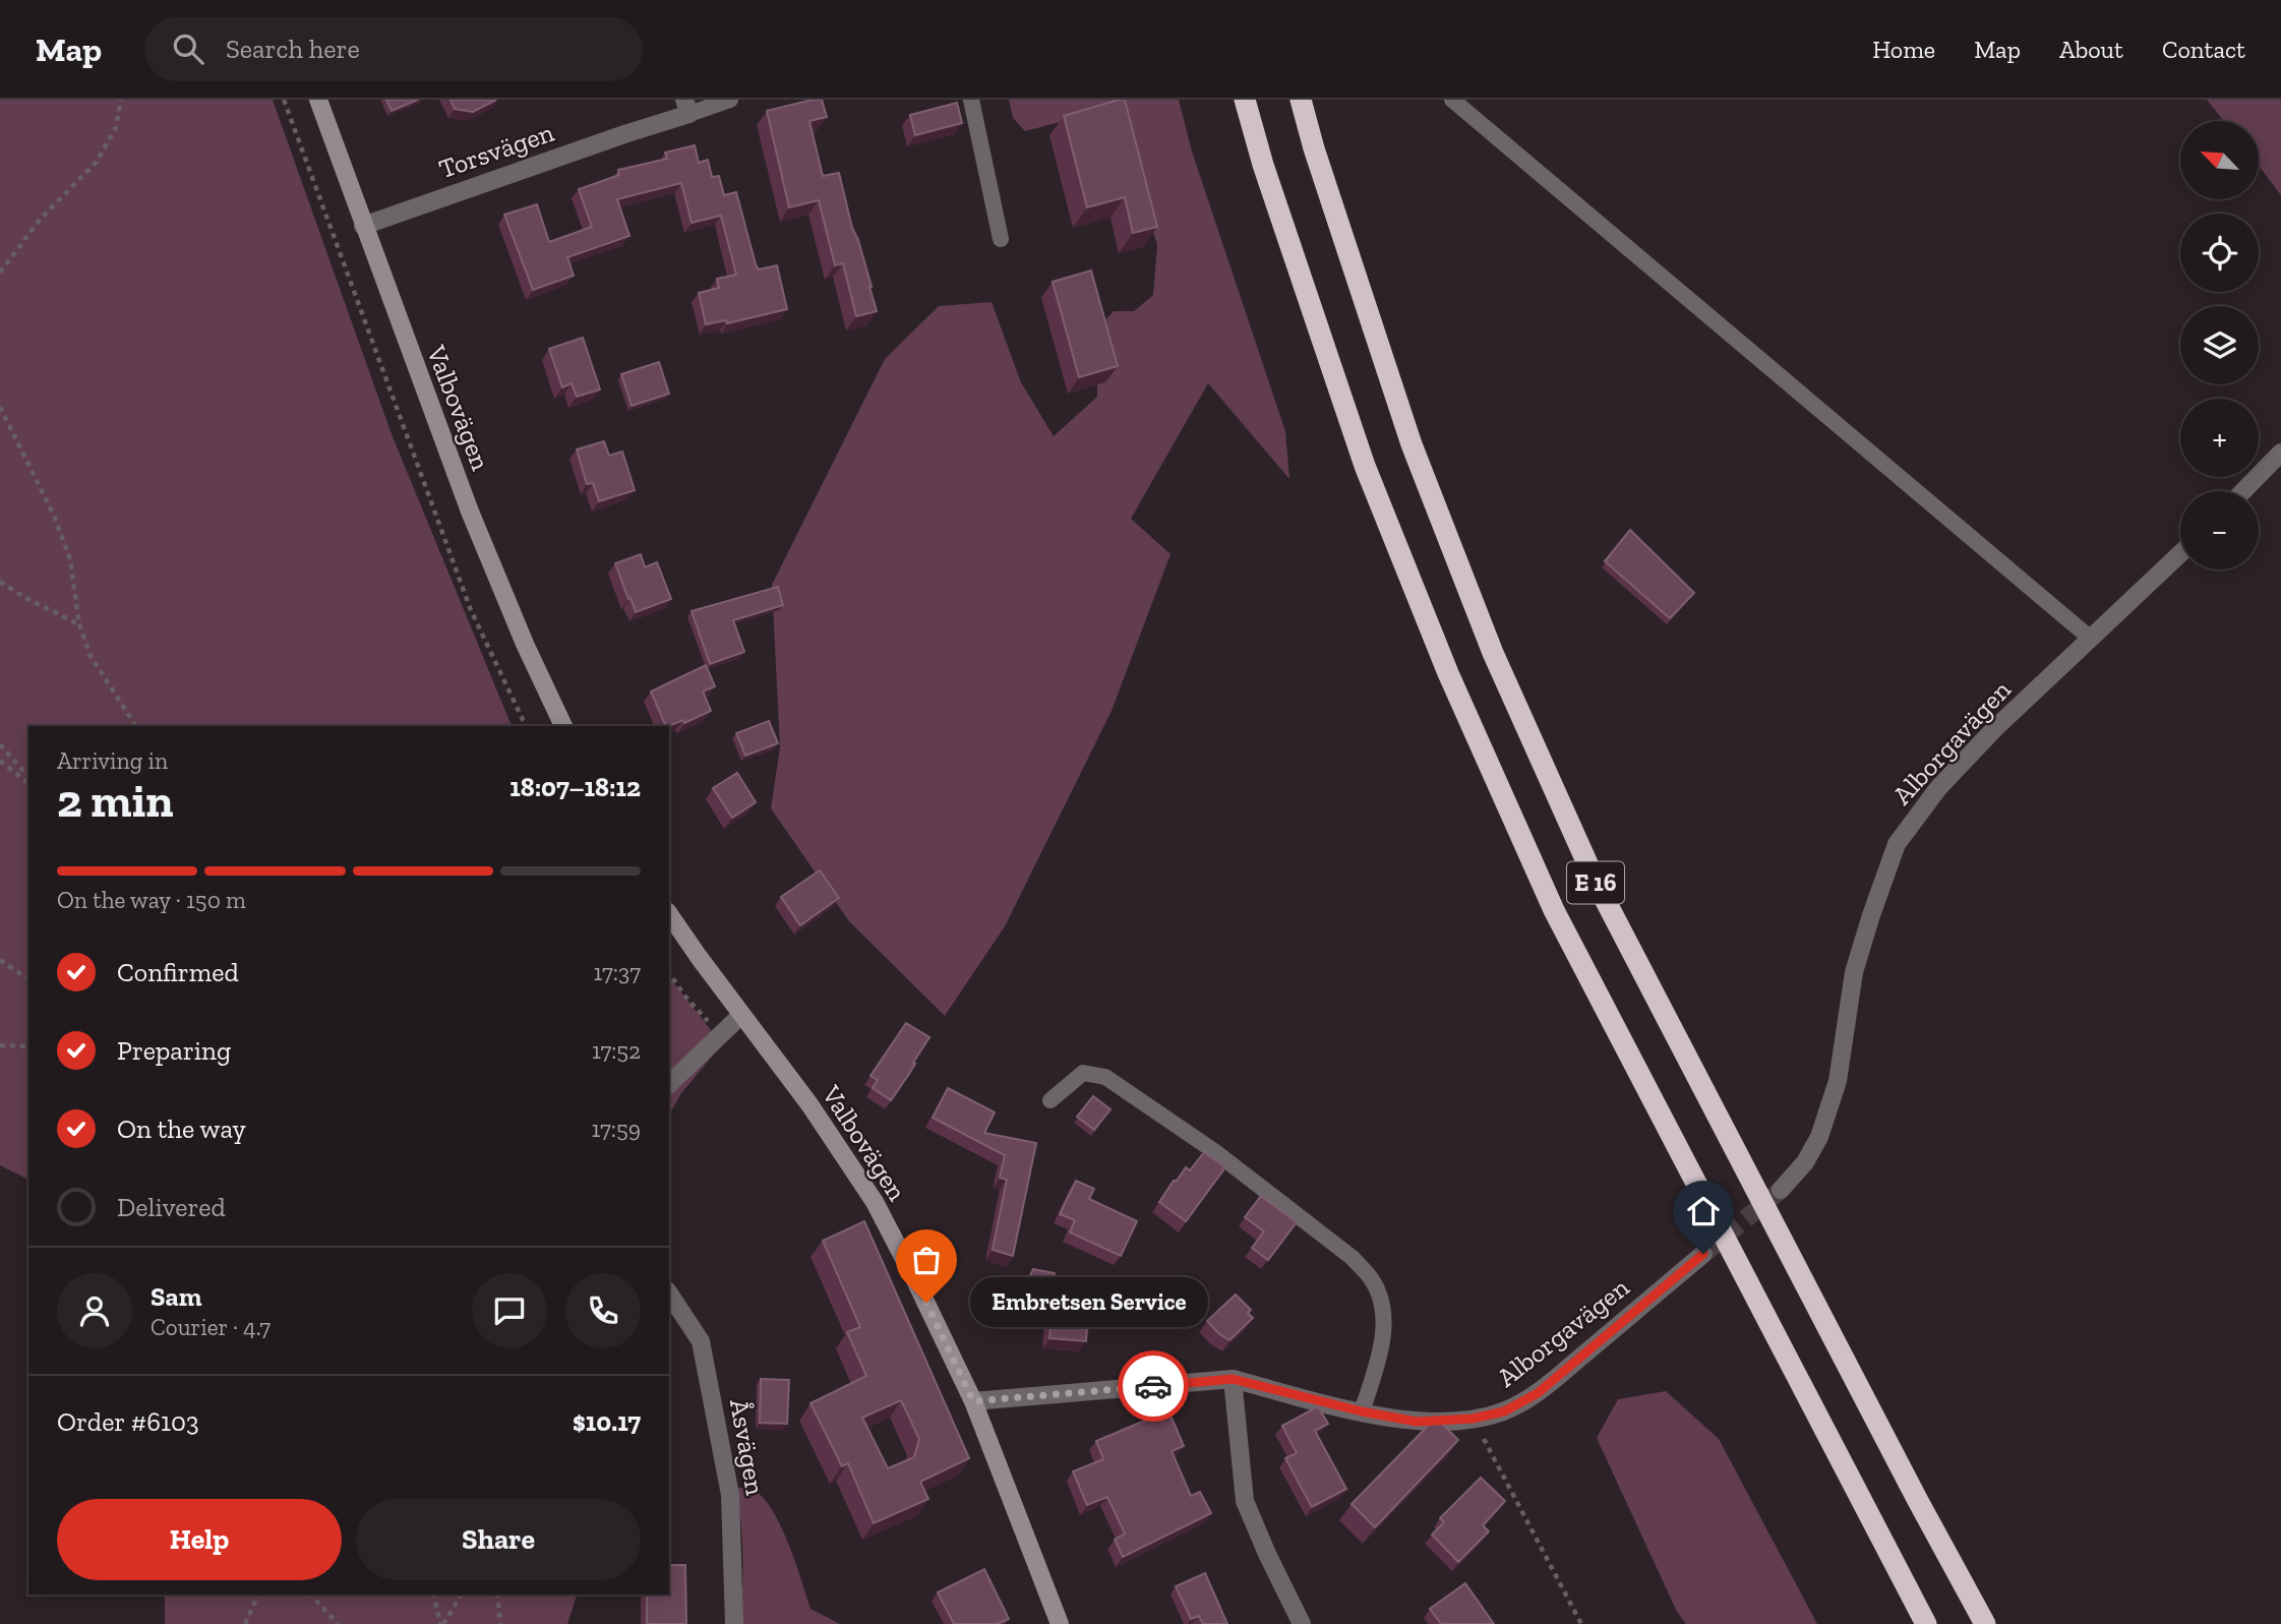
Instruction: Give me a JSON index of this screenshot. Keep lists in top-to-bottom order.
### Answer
{
  "streets": {
    "highway": ["E 16"],
    "main road": ["Valbovägen"],
    "street": ["Torsvägen", "Alborgavägen", "Åsvägen"]
  },
  "crossings": [
    ["Torsvägen", "Valbovägen"],
    ["Valbovägen", "Alborgavägen"]
  ],
  "places": ["Embretsen Service"],
  "north": "top left",
  "page": {
    "header": "Map",
    "search": "Search here",
    "nav": [
      "Home",
      "Map",
      "About",
      "Contact"
    ],
    "map_buttons": ["+", "−"],
    "heading": ["2 min", "Arriving in", "18:07–18:12"],
    "panel": [
      "Sam",
      "Courier · 4.7",
      "Order #6103",
      "$10.17"
    ],
    "bar": "On the way · 150 m",
    "list": [
      ["Confirmed", "17:37"],
      ["Preparing", "17:52"],
      ["On the way", "17:59"],
      "Delivered"
    ],
    "bubble": "Embretsen Service",
    "buttons": ["Help", "Share"]
  }
}
